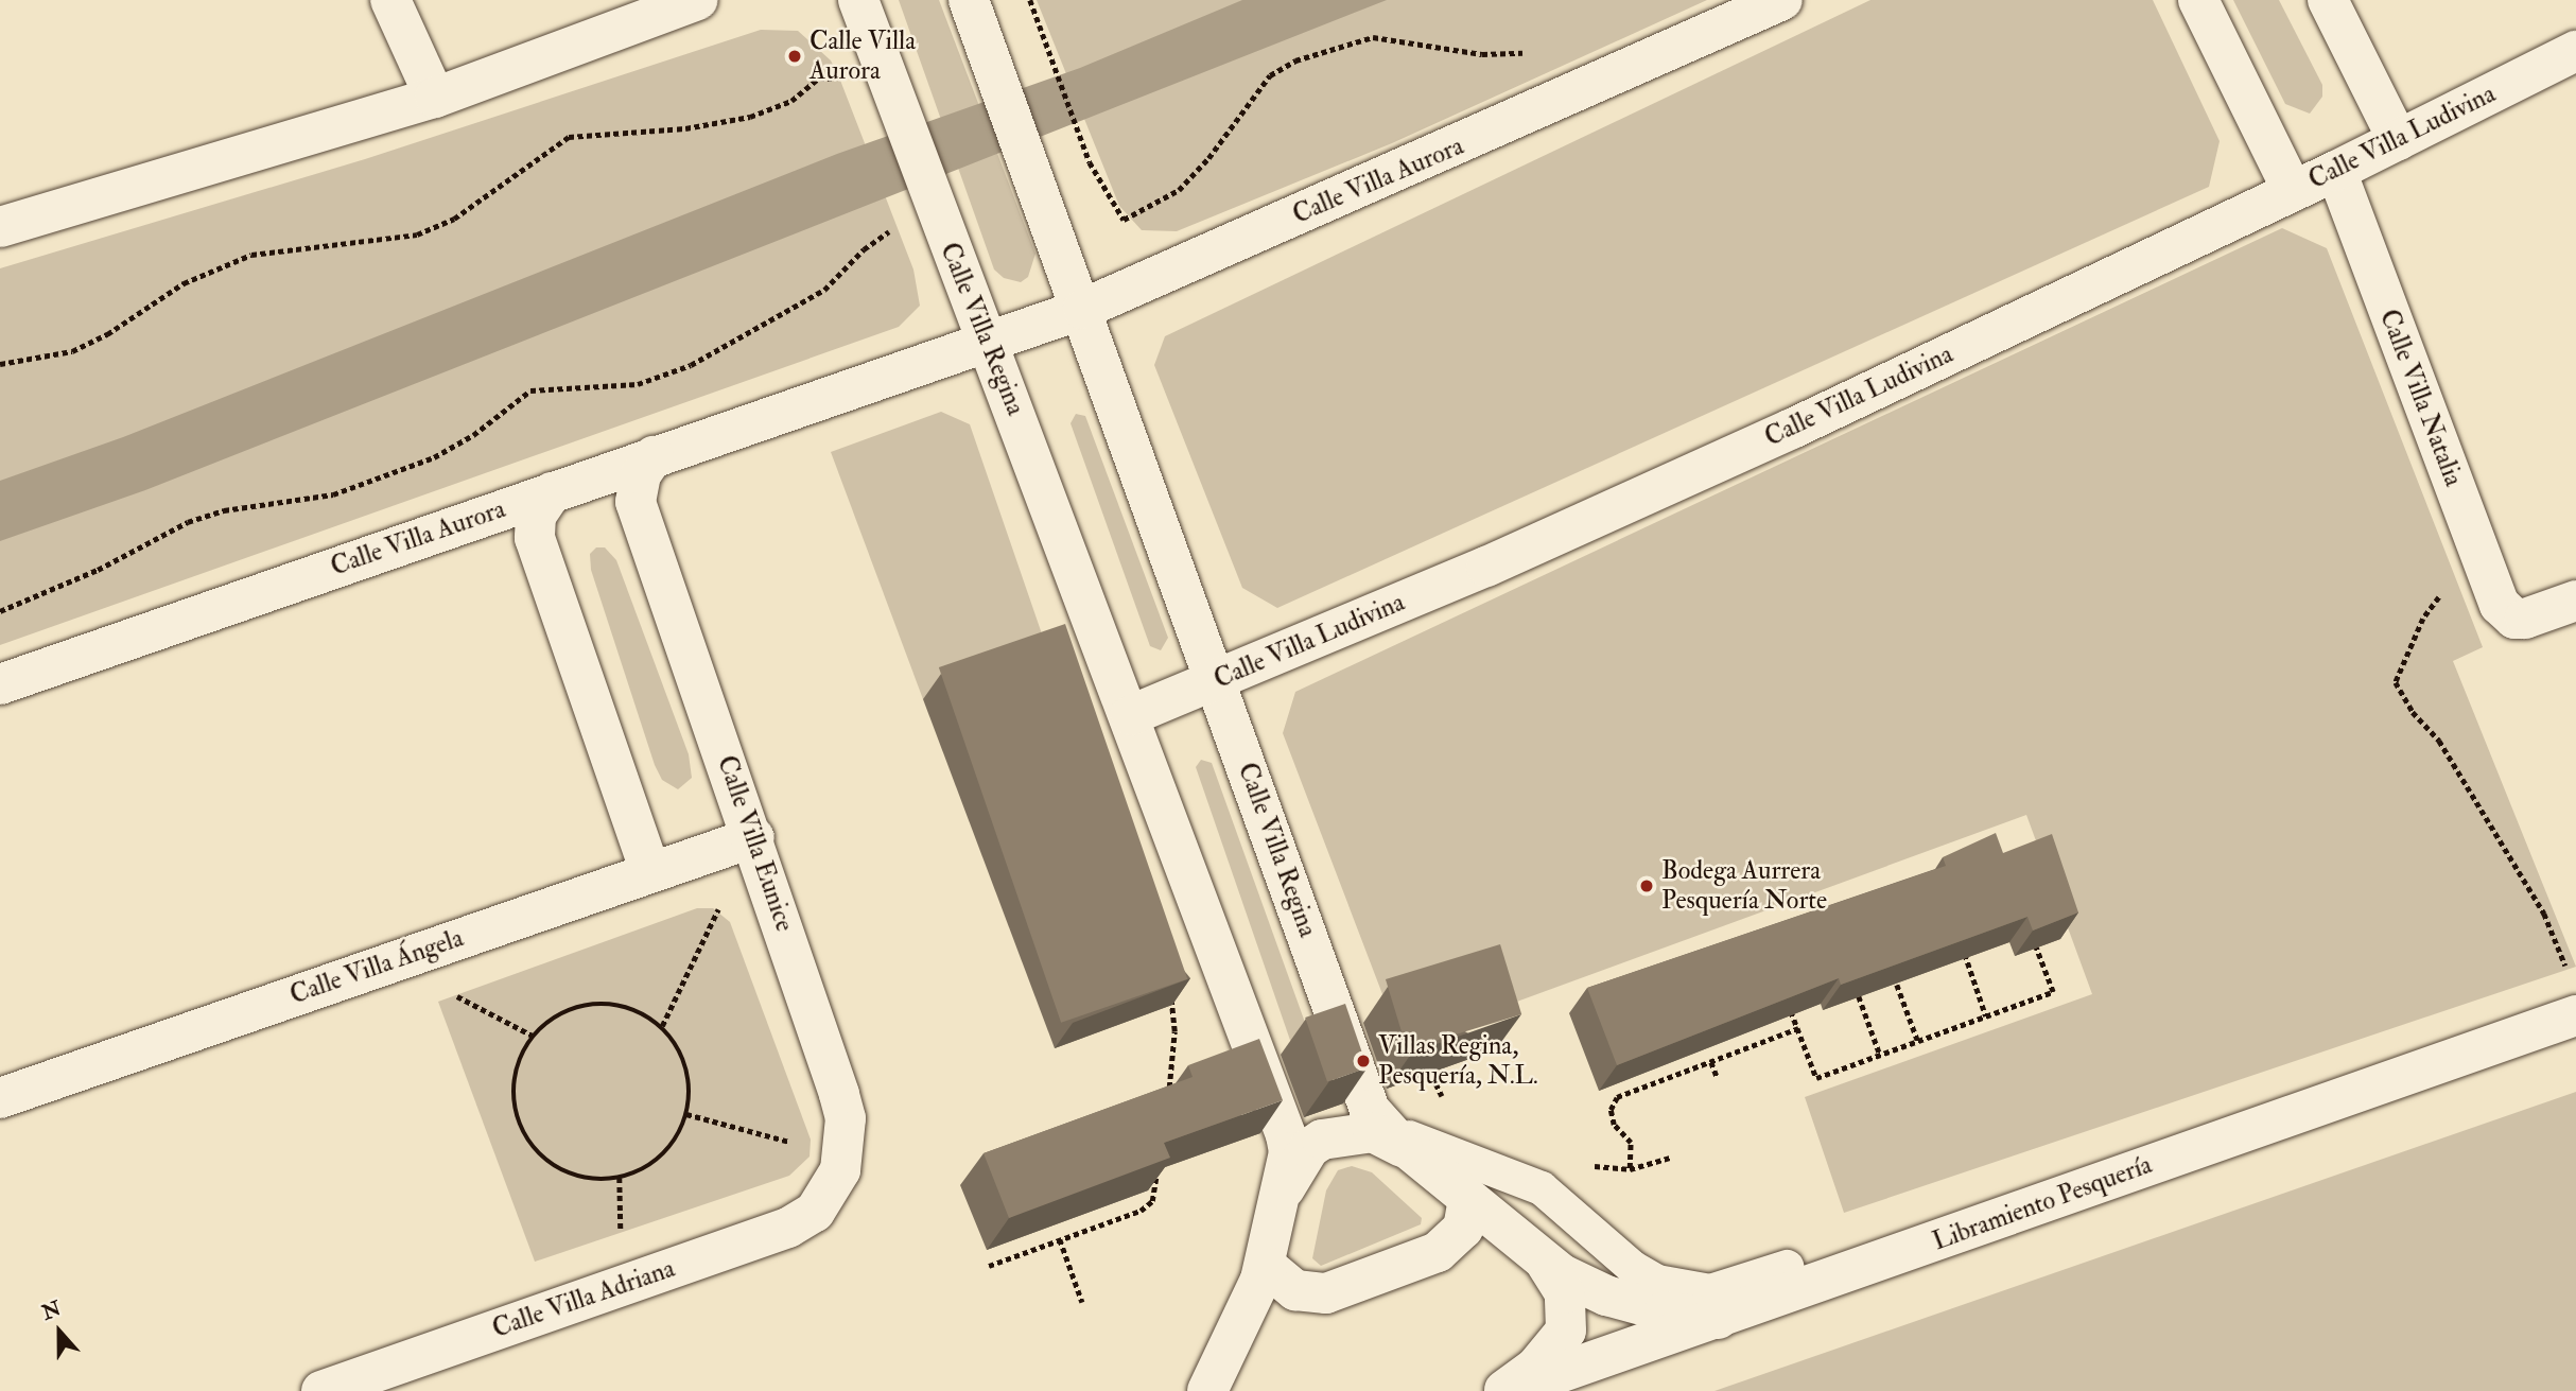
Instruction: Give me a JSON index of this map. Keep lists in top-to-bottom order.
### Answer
{
  "streets": {
    "street": [
      "Calle Villa Ludivina",
      "Calle Villa Aurora",
      "Calle Villa Regina",
      "Calle Villa Natalia",
      "Calle Villa Eunice",
      "Calle Villa Ángela",
      "Libramiento Pesquería",
      "Calle Villa Adriana"
    ]
  },
  "crossings": [
    ["Calle Villa Ludivina", "Calle Villa Regina"],
    ["Calle Villa Ludivina", "Calle Villa Natalia"],
    ["Calle Villa Aurora", "Calle Villa Regina"],
    ["Calle Villa Regina", "Libramiento Pesquería"],
    ["Calle Villa Eunice", "Calle Villa Ángela"],
    ["Calle Villa Eunice", "Calle Villa Adriana"]
  ],
  "places": ["Calle Villa Aurora", "Bodega Aurrera Pesquería Norte", "Villas Regina, Pesquería, N.L."],
  "north": "top"
}
